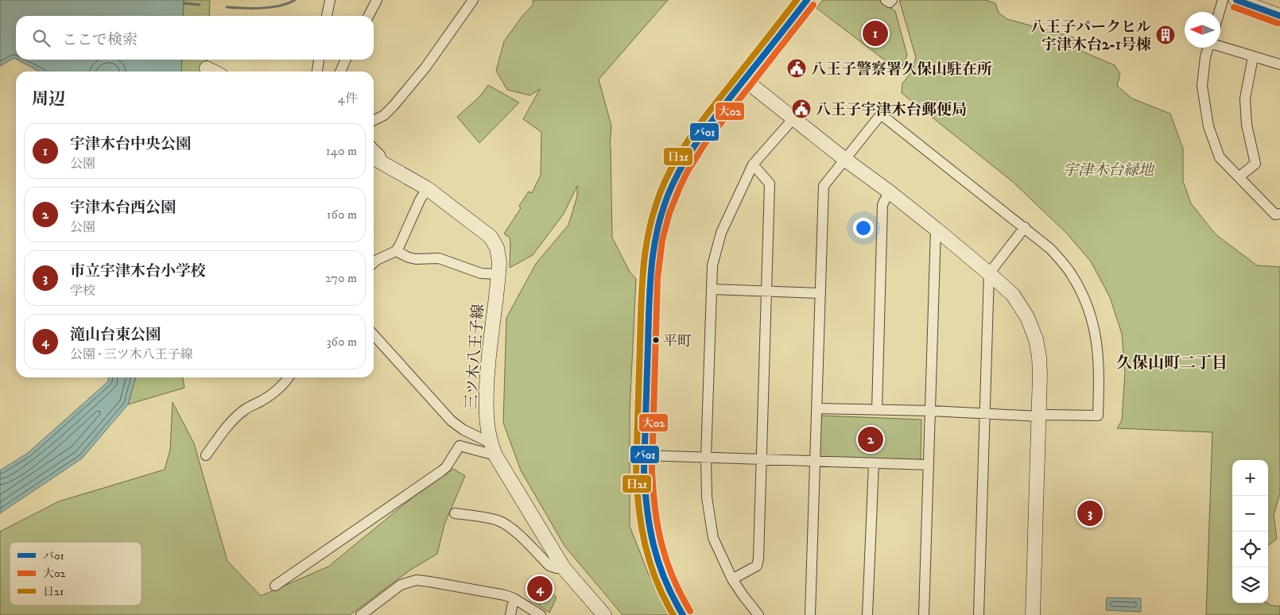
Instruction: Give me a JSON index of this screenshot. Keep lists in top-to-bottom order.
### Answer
{
  "streets": {
    "street": ["三ツ木八王子線"]
  },
  "districts": ["久保山町二丁目"],
  "parks": ["宇津木台緑地"],
  "places": {
    "building": ["八王子パークヒル 宇津木台2-1号棟"],
    "public building": ["八王子警察署久保山駐在所", "八王子宇津木台郵便局"],
    "other": ["平町"]
  },
  "lines": ["transit line バ01", "transit line 日21", "transit line 大02"],
  "legend": ["バ01", "大02", "日21"],
  "north": "left",
  "page": {
    "search": "ここで検索",
    "pins": [
      "1",
      "2",
      "3",
      "4"
    ],
    "heading": ["周辺", "4件"],
    "list": [
      {
        "mark": "1",
        "name": "宇津木台中央公園",
        "note": "公園",
        "value": "140 m"
      },
      {
        "mark": "2",
        "name": "宇津木台西公園",
        "note": "公園",
        "value": "160 m"
      },
      {
        "mark": "3",
        "name": "市立宇津木台小学校",
        "note": "学校",
        "value": "270 m"
      },
      {
        "mark": "4",
        "name": "滝山台東公園",
        "note": "公園 · 三ツ木八王子線",
        "value": "360 m"
      }
    ],
    "map_buttons": ["+", "−"]
  }
}
